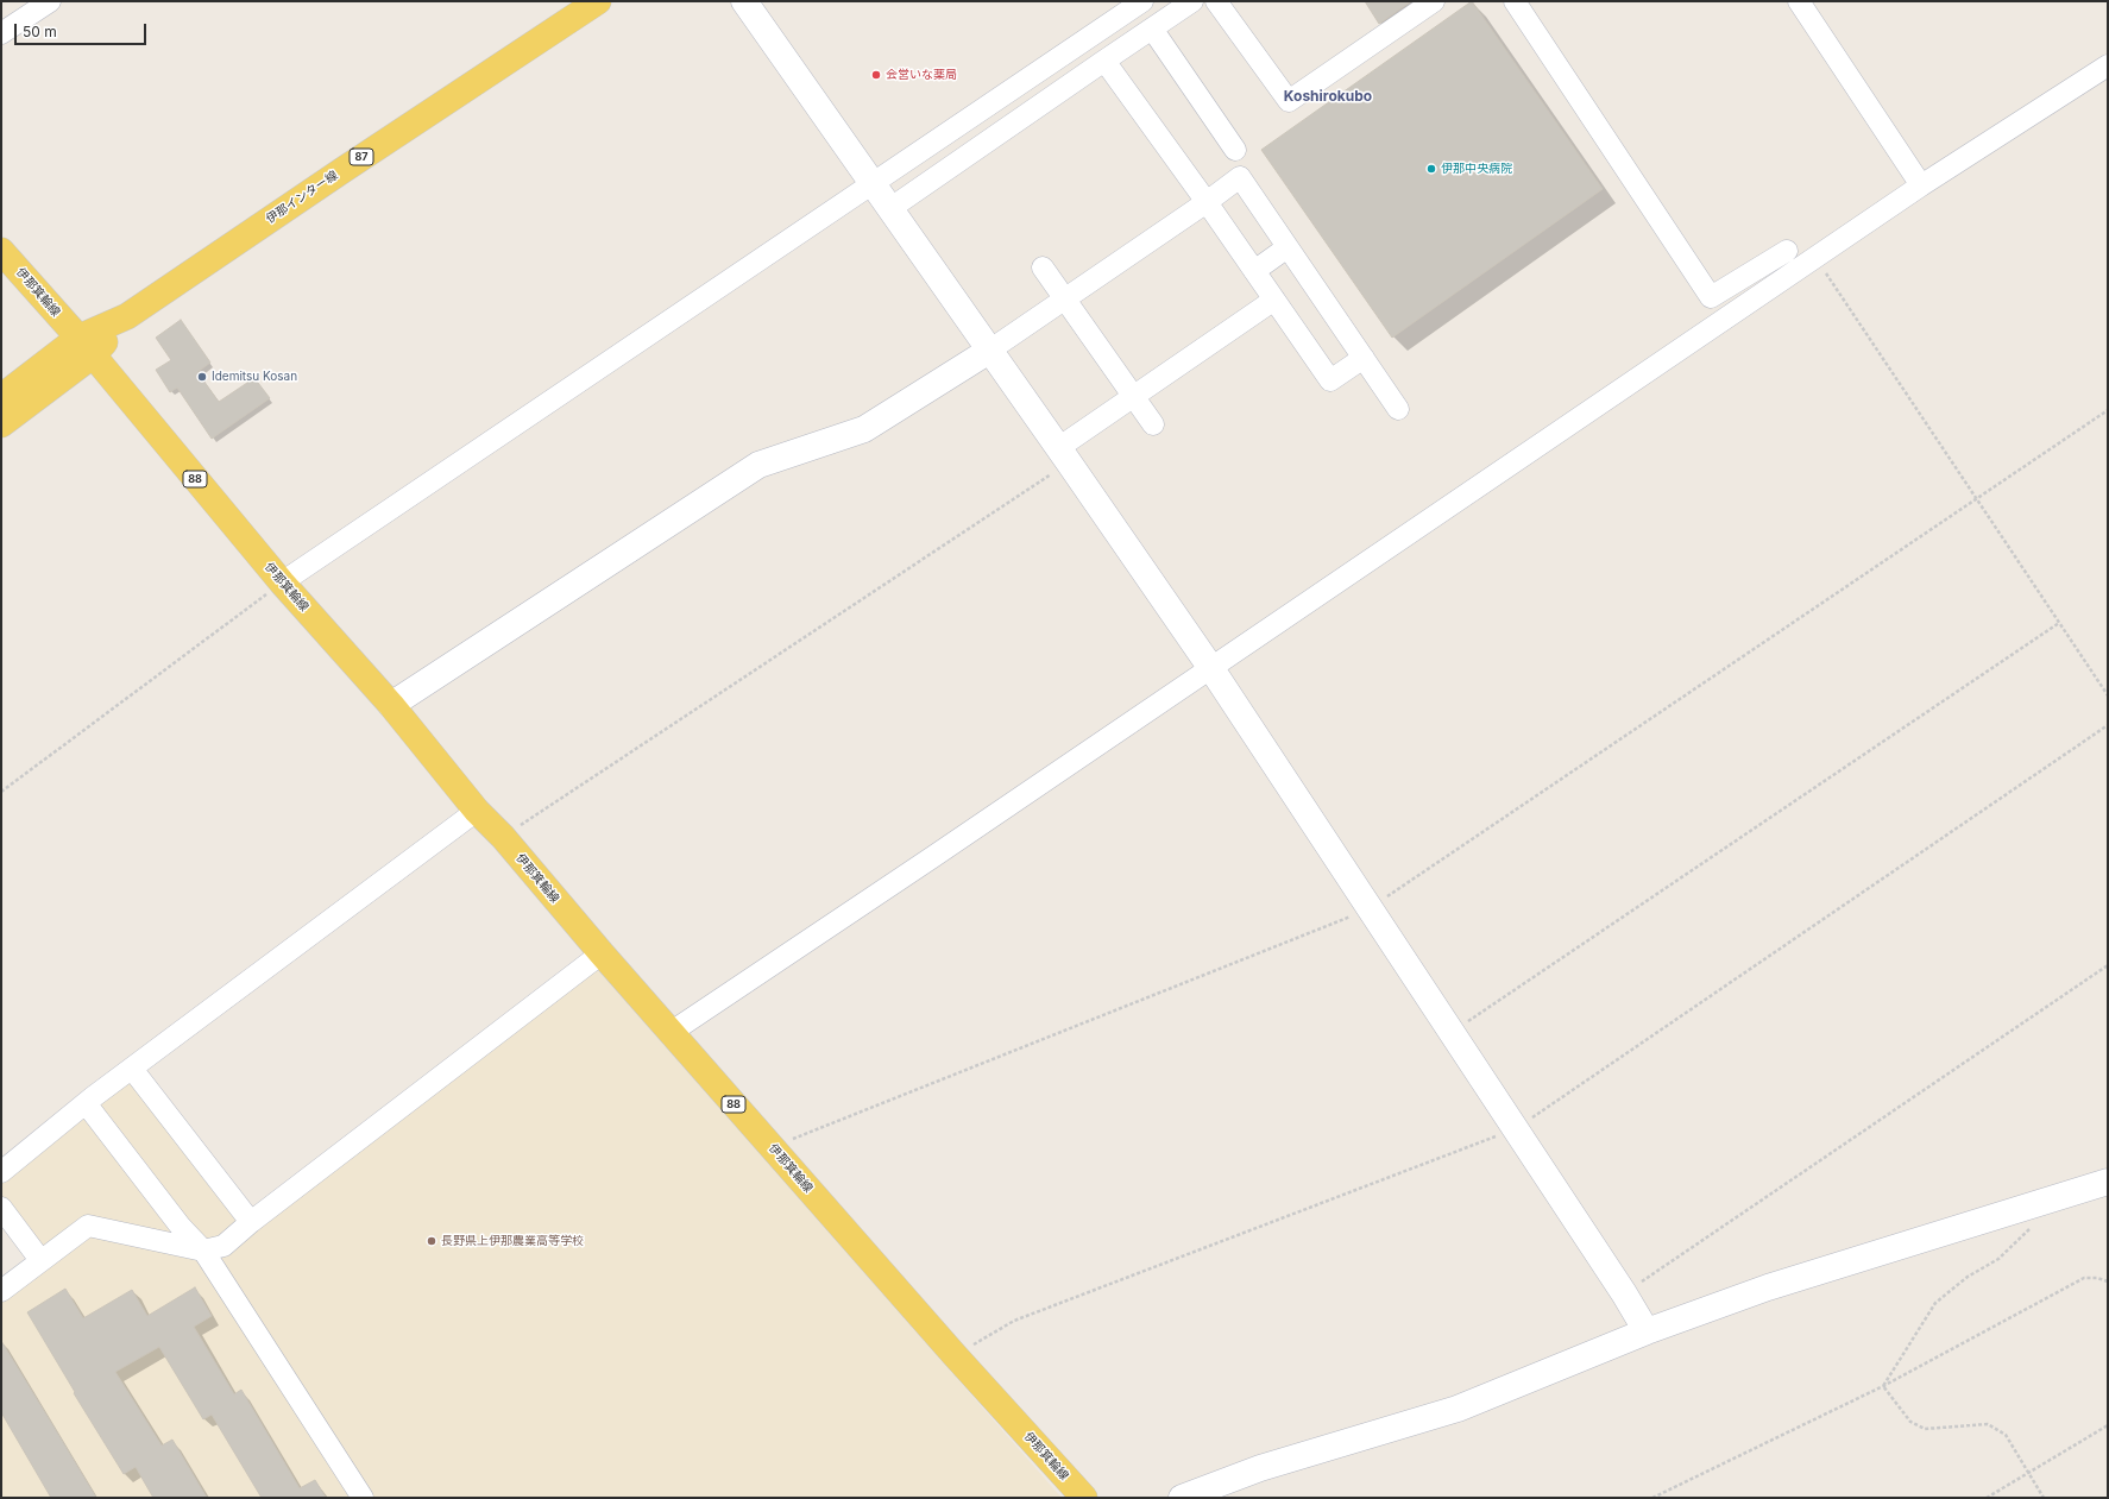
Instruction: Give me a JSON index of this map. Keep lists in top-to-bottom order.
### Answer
{
  "streets": {
    "main road": [
      "87",
      "伊那インター線",
      "伊那箕輪線",
      "88"
    ]
  },
  "crossings": [
    ["伊那インター線", "伊那箕輪線"]
  ],
  "districts": ["Koshirokubo"],
  "places": [
    "会営いな薬局",
    "伊那中央病院",
    "Idemitsu Kosan",
    "長野県上伊那農業高等学校"
  ],
  "scale_bar": "50 m"
}
